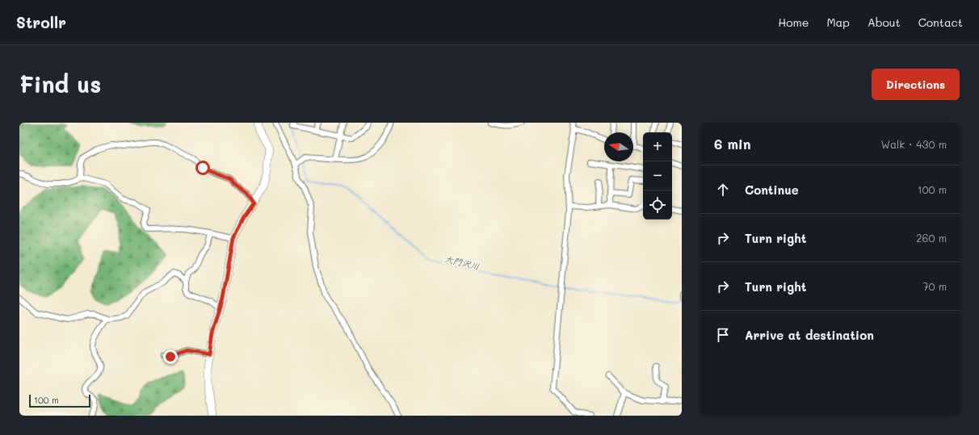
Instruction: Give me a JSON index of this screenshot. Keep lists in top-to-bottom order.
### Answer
{
  "water": ["大門沢川"],
  "scale_bar": "100 m",
  "north": "left",
  "page": {
    "header": "Strollr",
    "nav": [
      "Home",
      "Map",
      "About",
      "Contact"
    ],
    "buttons": "Directions",
    "title": "Find us",
    "heading": ["6 min", "Walk · 430 m"],
    "map_buttons": ["+", "−"],
    "list": [
      ["Continue", "100 m"],
      ["Turn right", "260 m"],
      ["Turn right", "70 m"],
      "Arrive at destination"
    ],
    "scale": "100 m"
  }
}
